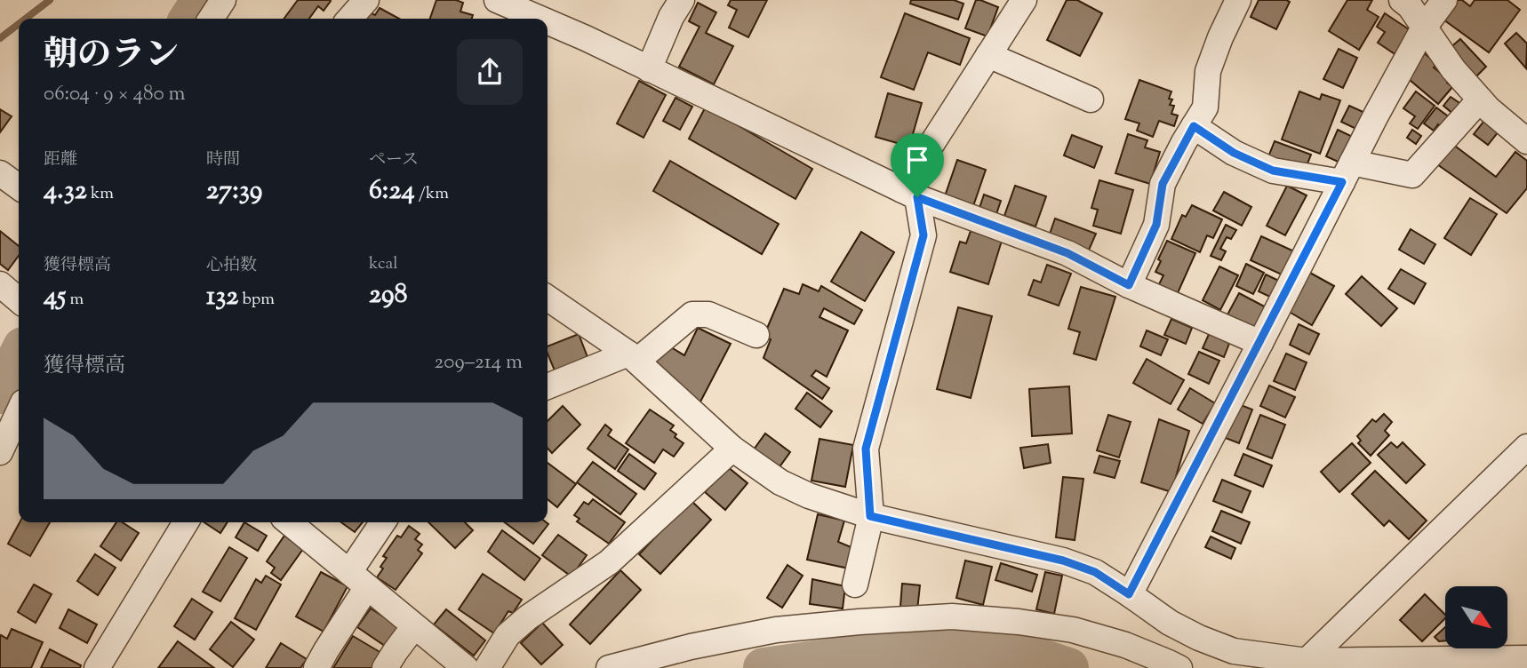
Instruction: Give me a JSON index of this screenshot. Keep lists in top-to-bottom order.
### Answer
{
  "north": "bottom right",
  "page": {
    "heading": ["朝のラン", "06:04 · 9 × 480 m"],
    "stats": [
      ["距離", "4.32 km"],
      ["時間", "27:39"],
      ["ペース", "6:24 /km"],
      ["獲得標高", "45 m"],
      ["心拍数", "132 bpm"],
      ["kcal", "298"]
    ],
    "chart": ["獲得標高", "209–214 m"]
  }
}
